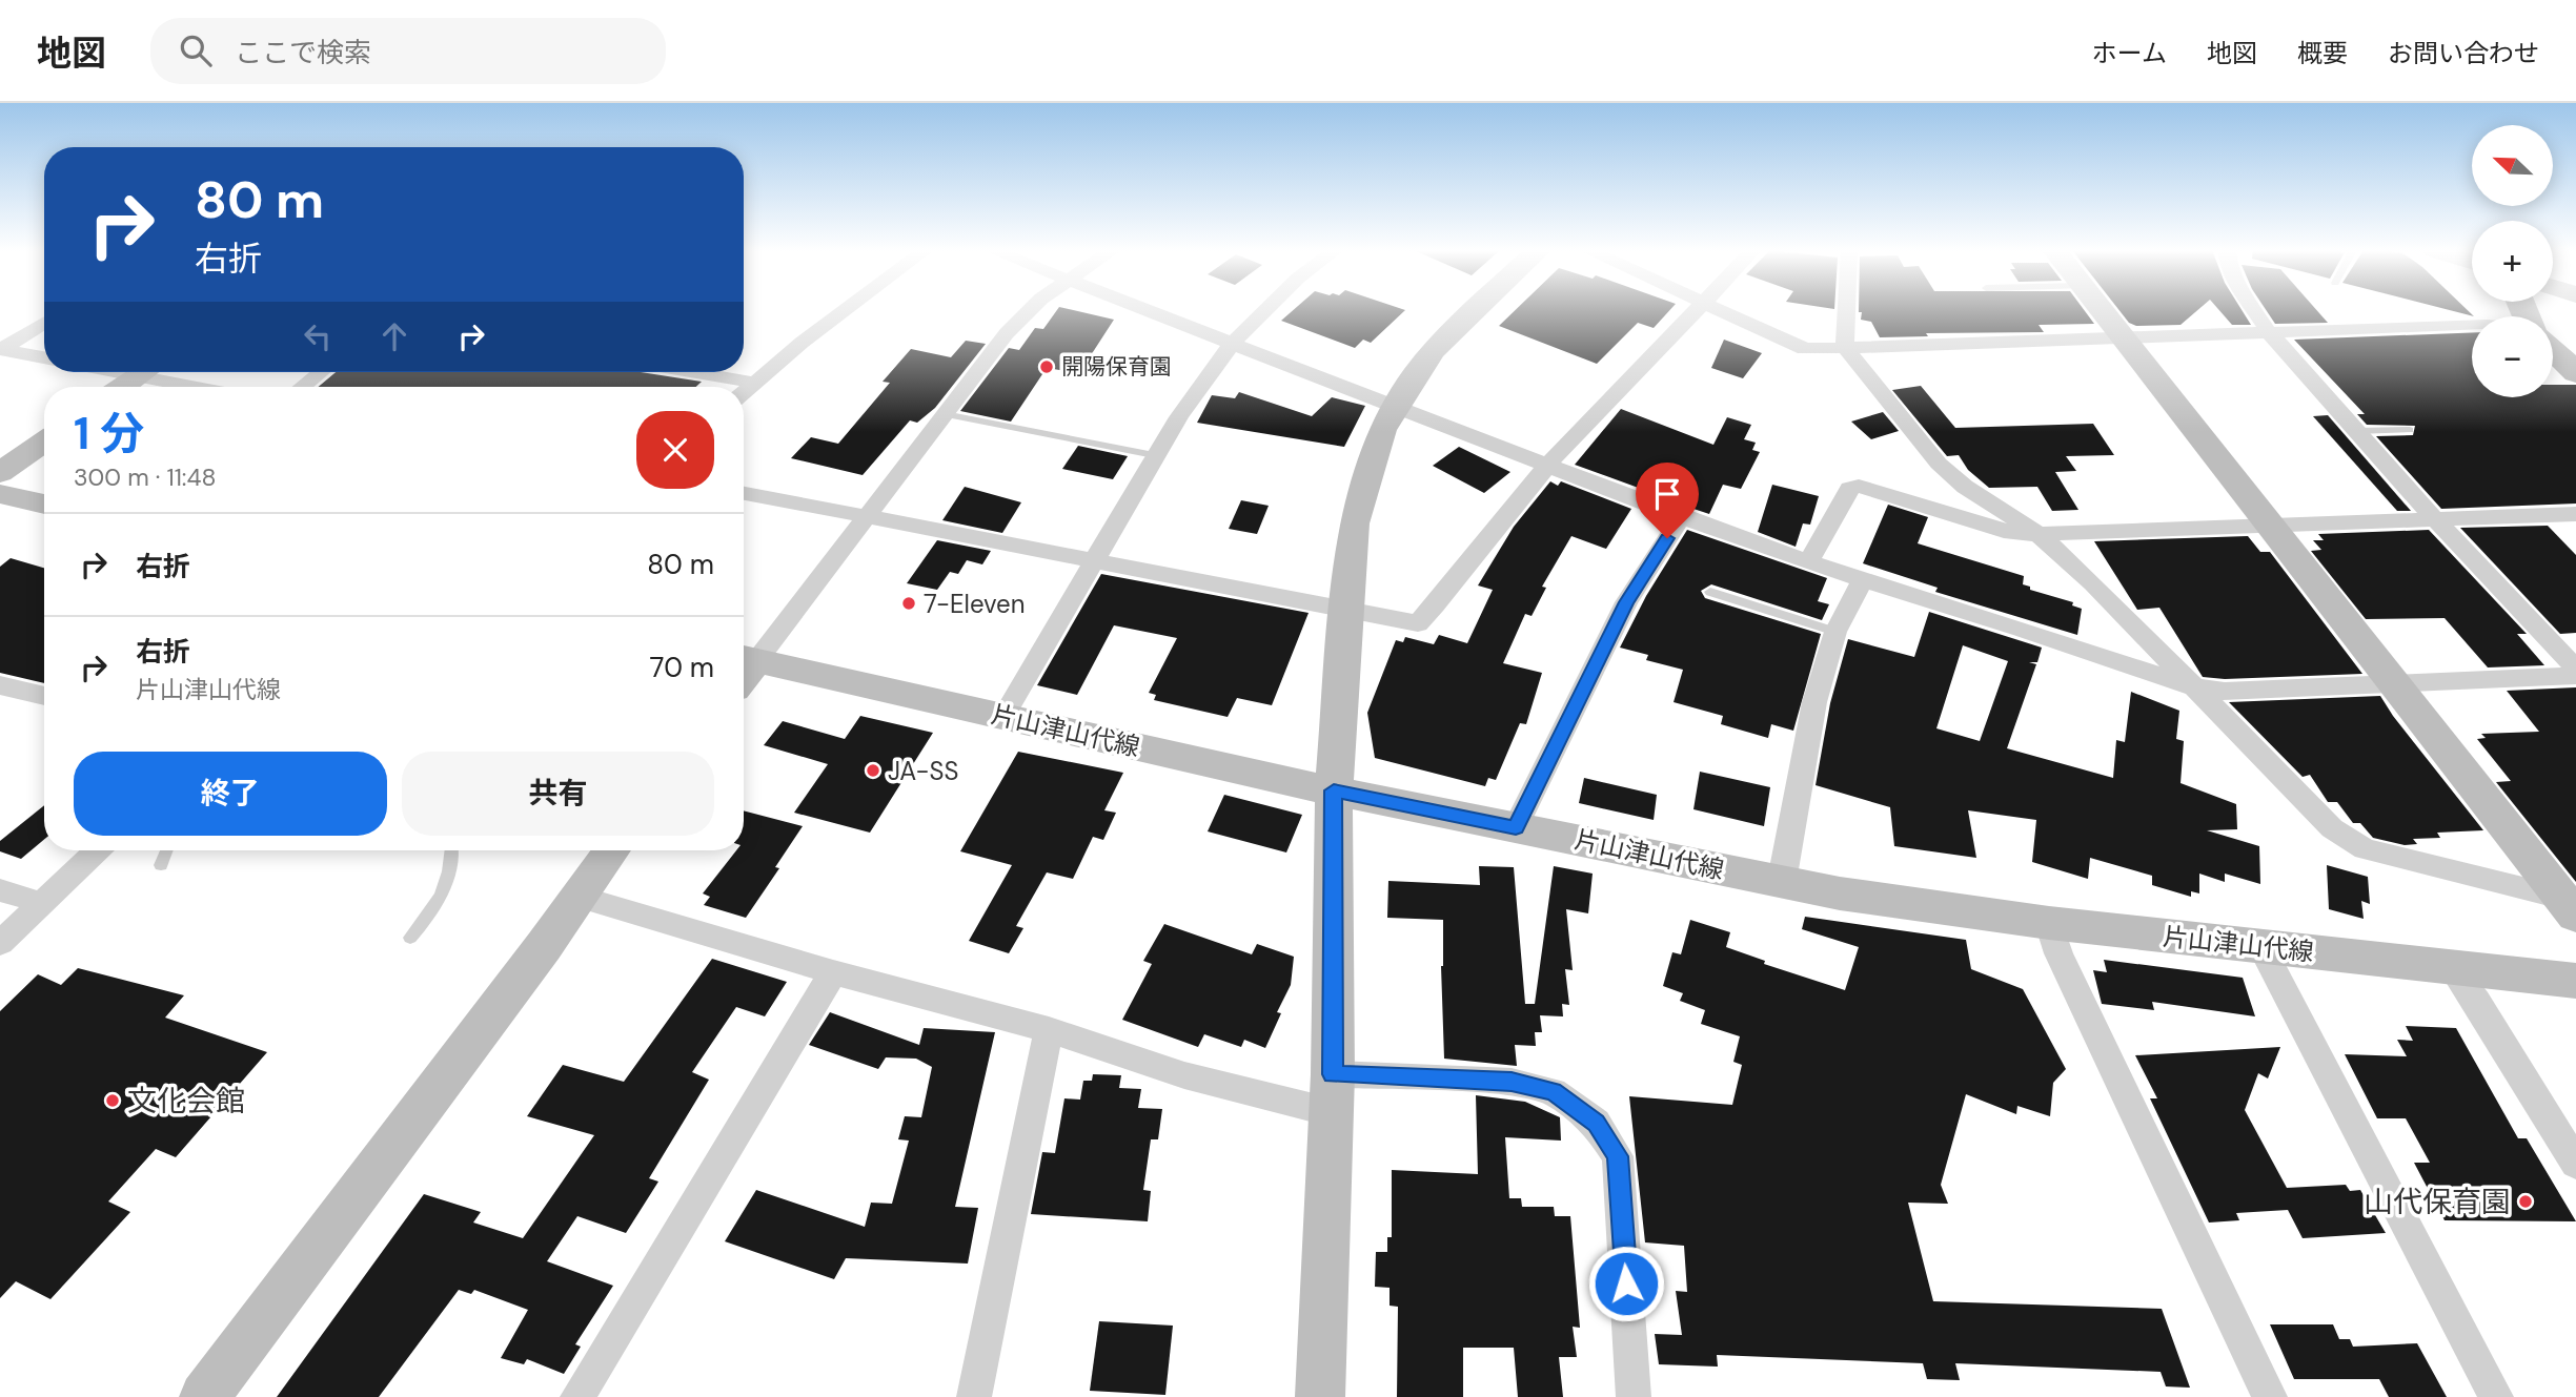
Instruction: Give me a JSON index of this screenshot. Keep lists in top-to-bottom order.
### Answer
{
  "streets": {
    "street": ["片山津山代線"]
  },
  "places": [
    "開陽保育園",
    "7-Eleven",
    "JA-SS",
    "文化会館",
    "山代保育園"
  ],
  "north": "top left",
  "page": {
    "header": "地図",
    "search": "ここで検索",
    "nav": [
      "ホーム",
      "地図",
      "概要",
      "お問い合わせ"
    ],
    "map_buttons": ["+", "−"],
    "turn": ["80 m", "右折"],
    "heading": ["1 分", "300 m · 11:48"],
    "list": [
      {
        "name": "右折",
        "value": "80 m"
      },
      {
        "name": "右折",
        "note": "片山津山代線",
        "value": "70 m"
      }
    ],
    "buttons": ["終了", "共有"]
  }
}
